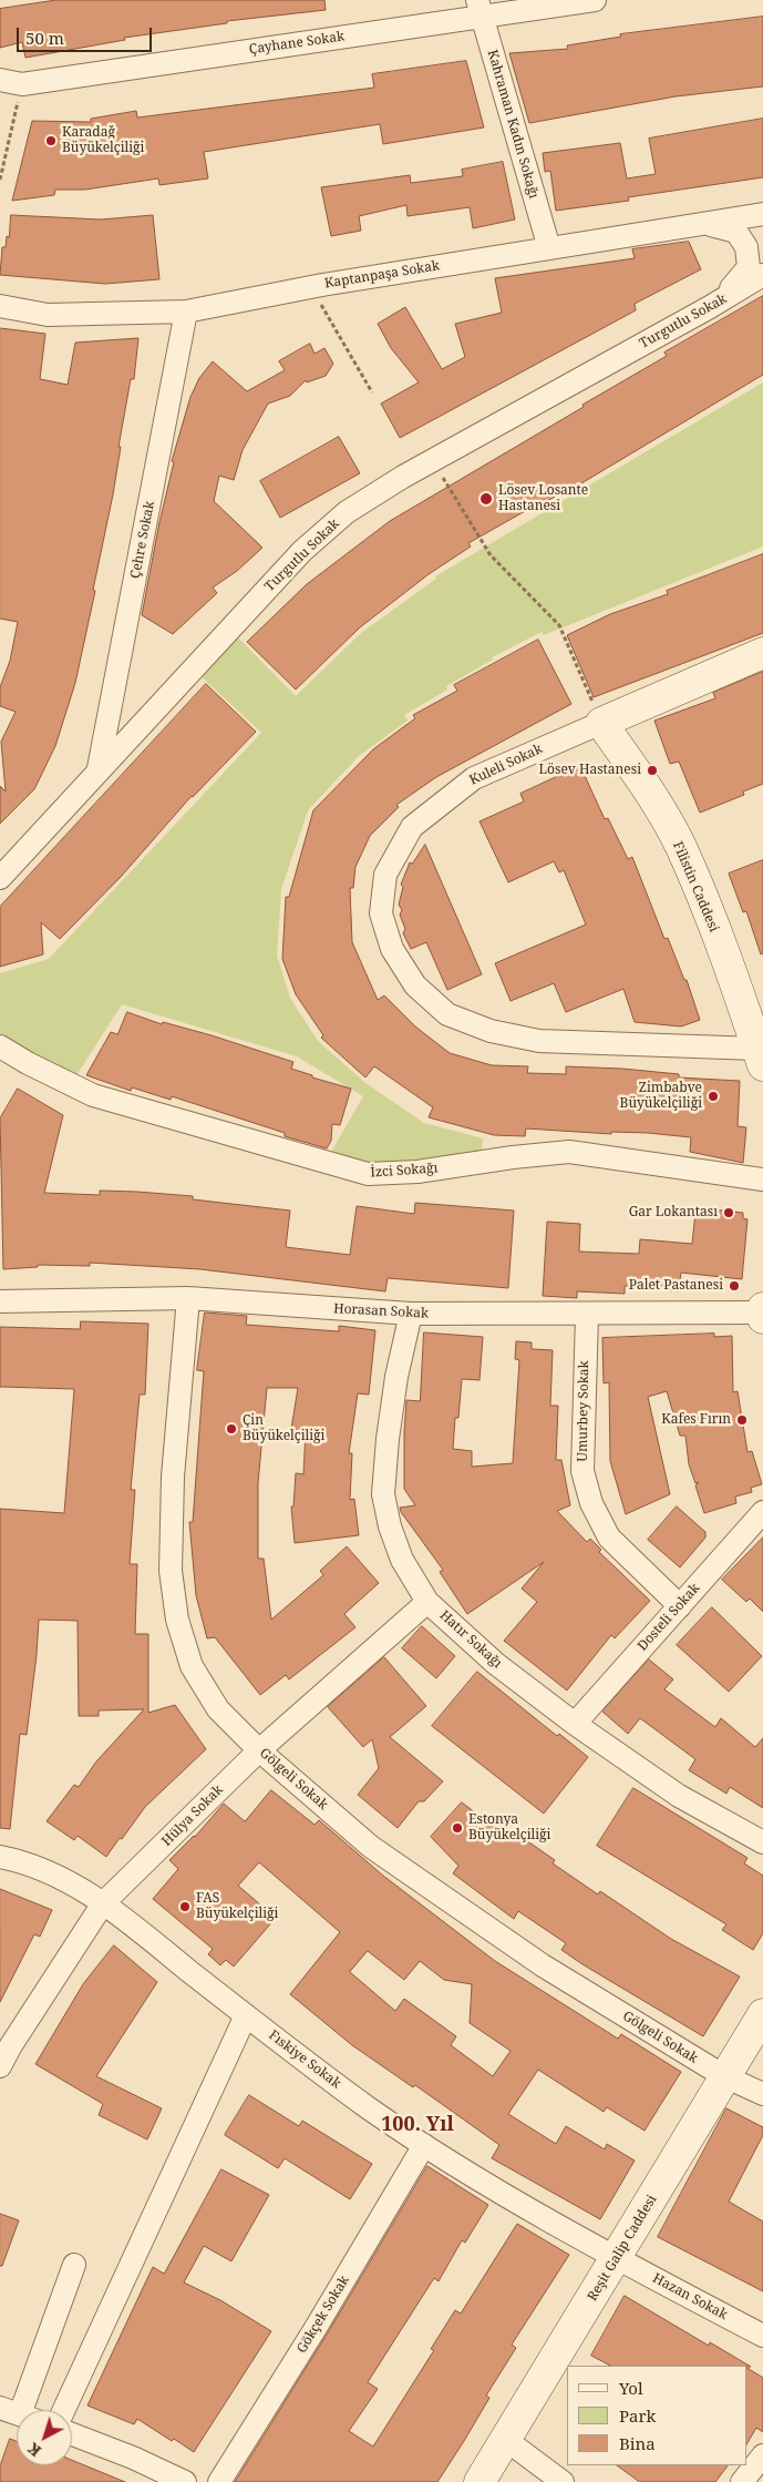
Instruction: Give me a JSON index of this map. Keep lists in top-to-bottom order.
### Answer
{
  "streets": {
    "street": [
      "Çayhane Sokak",
      "Kahraman Kadın Sokağı",
      "Kaptanpaşa Sokak",
      "Turgutlu Sokak",
      "Çehre Sokak",
      "Kuleli Sokak",
      "Filistin Caddesi",
      "İzci Sokağı",
      "Horasan Sokak",
      "Umurbey Sokak",
      "Dosteli Sokak",
      "Hatır Sokağı",
      "Gölgeli Sokak",
      "Hülya Sokak",
      "Fıskiye Sokak",
      "Reşit Galip Caddesi",
      "Hazan Sokak",
      "Gökçek Sokak"
    ]
  },
  "crossings": [
    ["Çayhane Sokak", "Kahraman Kadın Sokağı"],
    ["Kahraman Kadın Sokağı", "Kaptanpaşa Sokak"],
    ["Kaptanpaşa Sokak", "Çehre Sokak"],
    ["Turgutlu Sokak", "Çehre Sokak"],
    ["Kuleli Sokak", "Filistin Caddesi"],
    ["Horasan Sokak", "Umurbey Sokak"],
    ["Horasan Sokak", "Hatır Sokağı"],
    ["Horasan Sokak", "Gölgeli Sokak"],
    ["Umurbey Sokak", "Dosteli Sokak"],
    ["Dosteli Sokak", "Hatır Sokağı"],
    ["Hatır Sokağı", "Hülya Sokak"],
    ["Gölgeli Sokak", "Hülya Sokak"],
    ["Gölgeli Sokak", "Reşit Galip Caddesi"],
    ["Hülya Sokak", "Fıskiye Sokak"],
    ["Fıskiye Sokak", "Reşit Galip Caddesi"],
    ["Fıskiye Sokak", "Hazan Sokak"],
    ["Fıskiye Sokak", "Gökçek Sokak"],
    ["Reşit Galip Caddesi", "Hazan Sokak"]
  ],
  "districts": ["100. Yıl"],
  "places": [
    "Karadağ Büyükelçiliği",
    "Lösev Losante Hastanesi",
    "Lösev Hastanesi",
    "Zimbabve Büyükelçiliği",
    "Gar Lokantası",
    "Palet Pastanesi",
    "Kafes Fırın",
    "Çin Büyükelçiliği",
    "Estonya Büyükelçiliği",
    "FAS Büyükelçiliği"
  ],
  "legend": ["Yol", "Park", "Bina"],
  "scale_bar": "50 m",
  "north": "bottom left"
}
